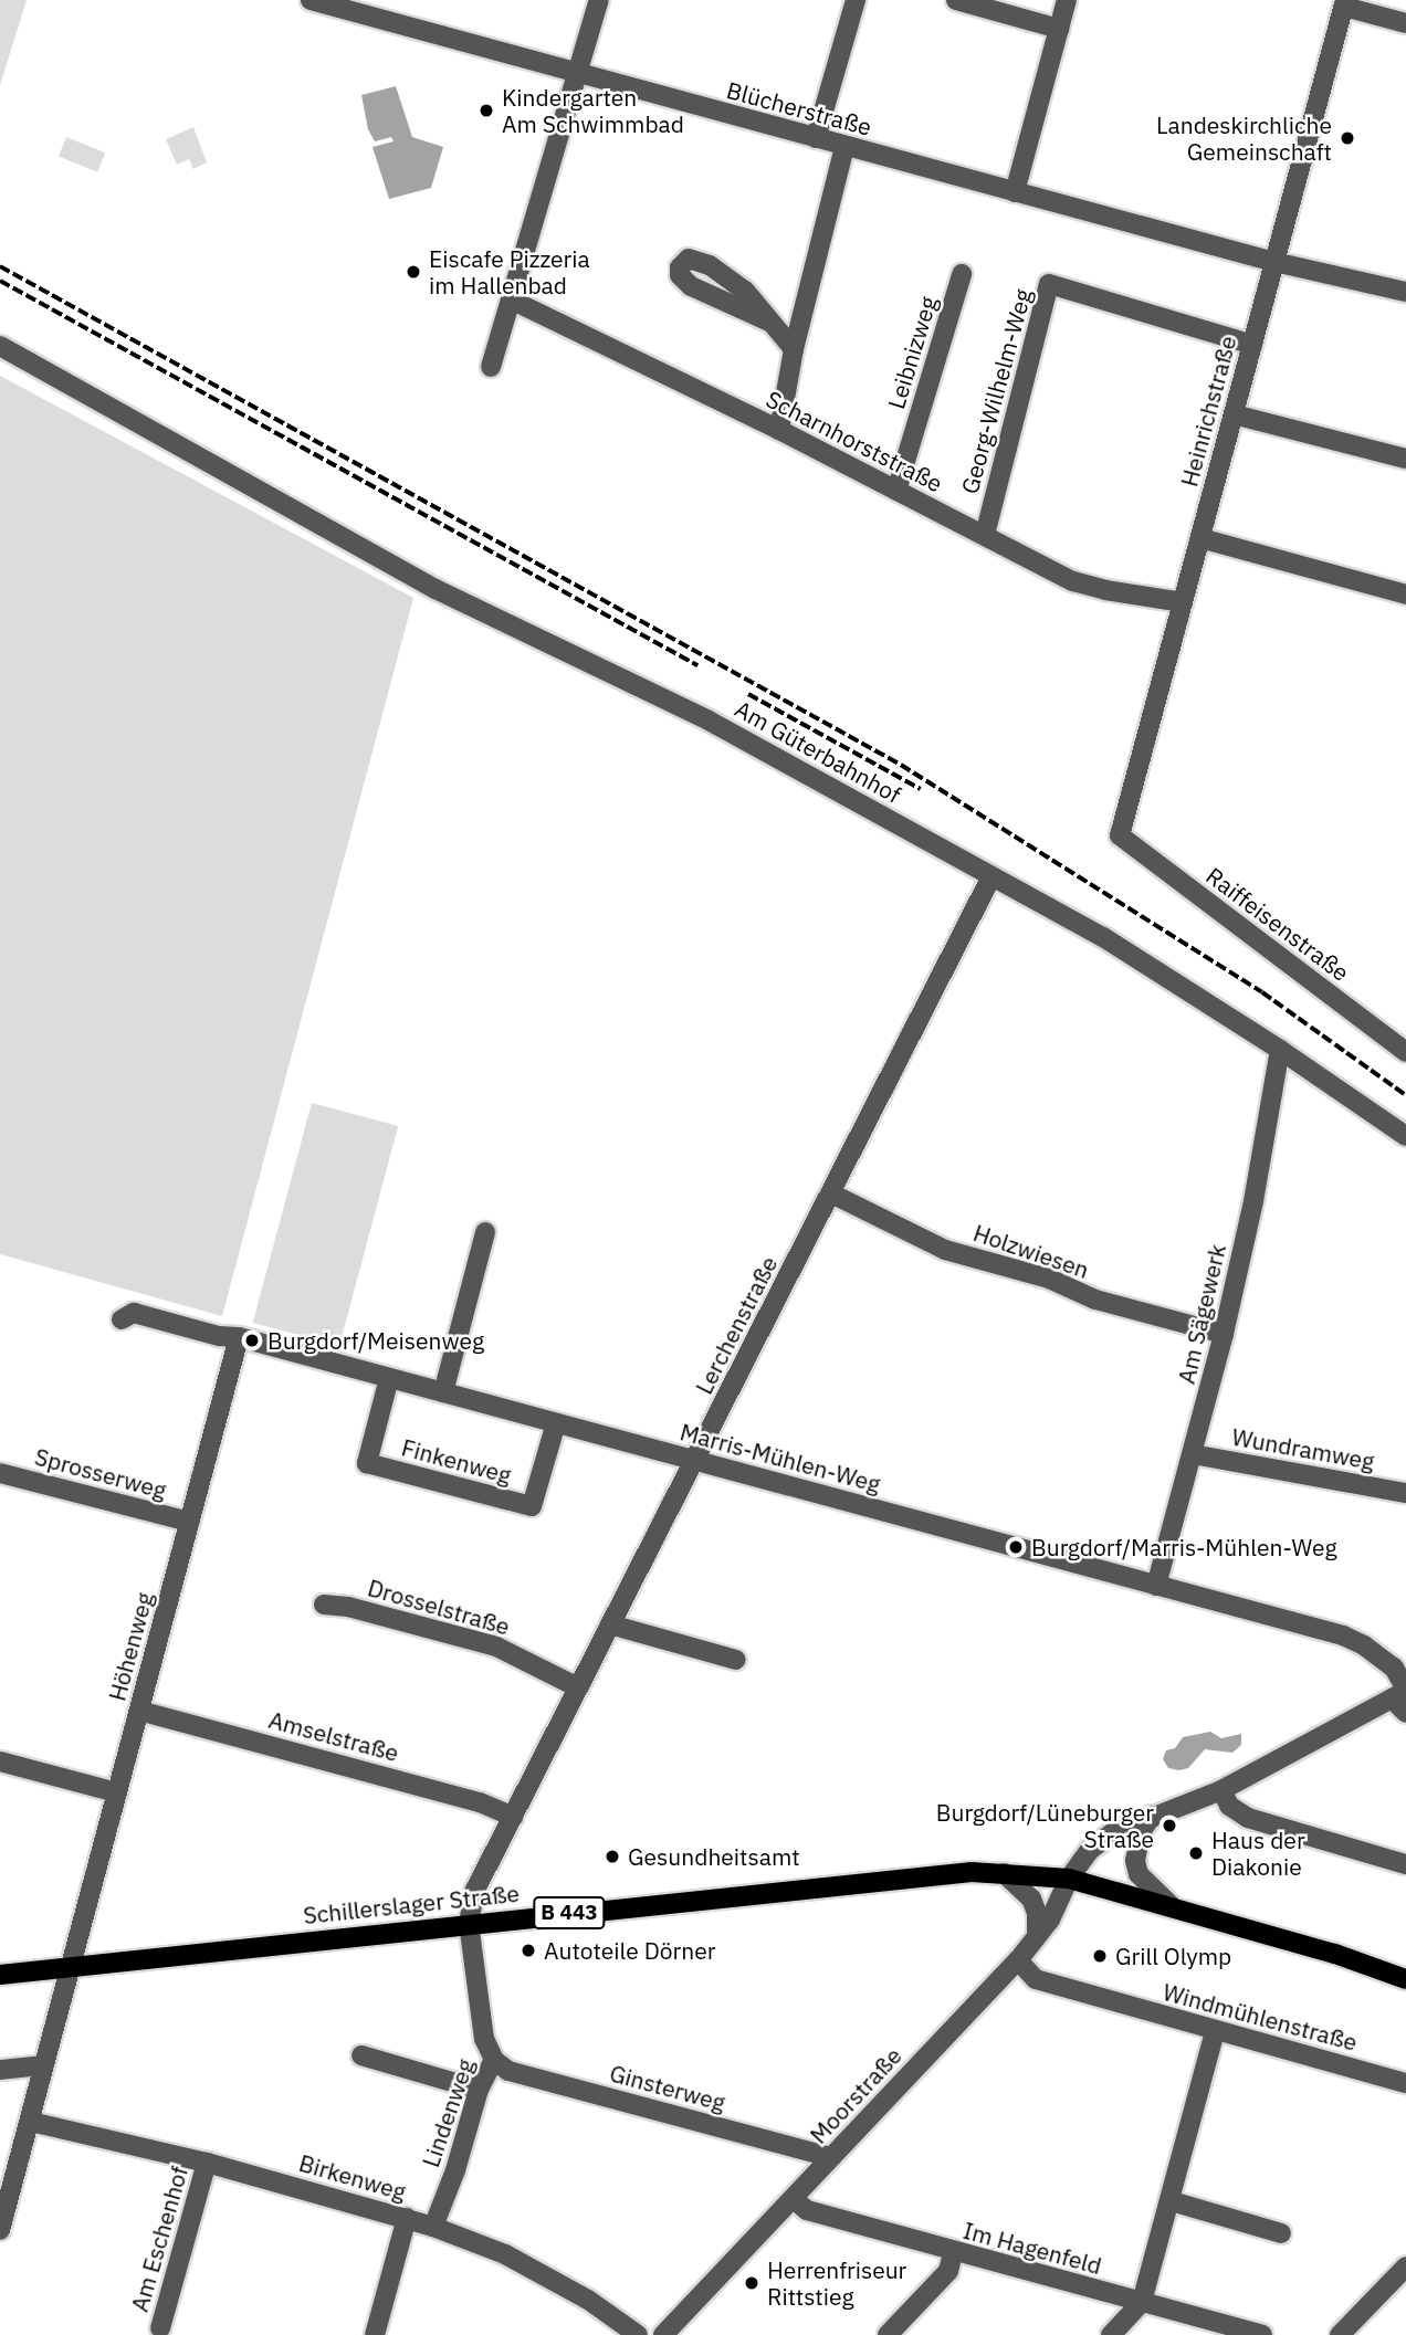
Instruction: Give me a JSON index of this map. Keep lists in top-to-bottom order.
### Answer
{
  "streets": {
    "main road": ["Schillerslager Straße", "B 443"],
    "street": [
      "Blücherstraße",
      "Leibnizweg",
      "Georg-Wilhelm-Weg",
      "Heinrichstraße",
      "Scharnhorststraße",
      "Am Güterbahnhof",
      "Raiffeisenstraße",
      "Holzwiesen",
      "Am Sägewerk",
      "Lerchenstraße",
      "Wundramweg",
      "Marris-Mühlen-Weg",
      "Finkenweg",
      "Sprosserweg",
      "Drosselstraße",
      "Höhenweg",
      "Amselstraße",
      "Windmühlenstraße",
      "Ginsterweg",
      "Moorstraße",
      "Lindenweg",
      "Birkenweg",
      "Am Eschenhof",
      "Im Hagenfeld"
    ]
  },
  "crossings": [
    ["Blücherstraße", "Heinrichstraße"],
    ["Leibnizweg", "Scharnhorststraße"],
    ["Georg-Wilhelm-Weg", "Heinrichstraße"],
    ["Georg-Wilhelm-Weg", "Scharnhorststraße"],
    ["Heinrichstraße", "Scharnhorststraße"],
    ["Heinrichstraße", "Raiffeisenstraße"],
    ["Am Güterbahnhof", "Am Sägewerk"],
    ["Am Güterbahnhof", "Lerchenstraße"],
    ["Holzwiesen", "Am Sägewerk"],
    ["Holzwiesen", "Lerchenstraße"],
    ["Am Sägewerk", "Wundramweg"],
    ["Am Sägewerk", "Marris-Mühlen-Weg"],
    ["Lerchenstraße", "Marris-Mühlen-Weg"],
    ["Lerchenstraße", "Drosselstraße"],
    ["Lerchenstraße", "Amselstraße"],
    ["Lerchenstraße", "Schillerslager Straße"],
    ["Lerchenstraße", "Lindenweg"],
    ["Marris-Mühlen-Weg", "Finkenweg"],
    ["Marris-Mühlen-Weg", "Höhenweg"],
    ["Sprosserweg", "Höhenweg"],
    ["Höhenweg", "Amselstraße"],
    ["Höhenweg", "Schillerslager Straße"],
    ["Höhenweg", "B 443"],
    ["Höhenweg", "Birkenweg"],
    ["Schillerslager Straße", "B 443"],
    ["Schillerslager Straße", "Moorstraße"],
    ["Schillerslager Straße", "Lindenweg"],
    ["B 443", "Moorstraße"],
    ["Windmühlenstraße", "Moorstraße"],
    ["Ginsterweg", "Moorstraße"],
    ["Ginsterweg", "Lindenweg"],
    ["Moorstraße", "Im Hagenfeld"],
    ["Lindenweg", "Birkenweg"],
    ["Birkenweg", "Am Eschenhof"]
  ],
  "places": [
    "Kindergarten Am Schwimmbad",
    "Landeskirchliche Gemeinschaft",
    "Eiscafe Pizzeria im Hallenbad",
    "Burgdorf/Meisenweg",
    "Burgdorf/Marris-Mühlen-Weg",
    "Burgdorf/Lüneburger Straße",
    "Haus der Diakonie",
    "Gesundheitsamt",
    "Autoteile Dörner",
    "Grill Olymp",
    "Herrenfriseur Rittstieg"
  ]
}
